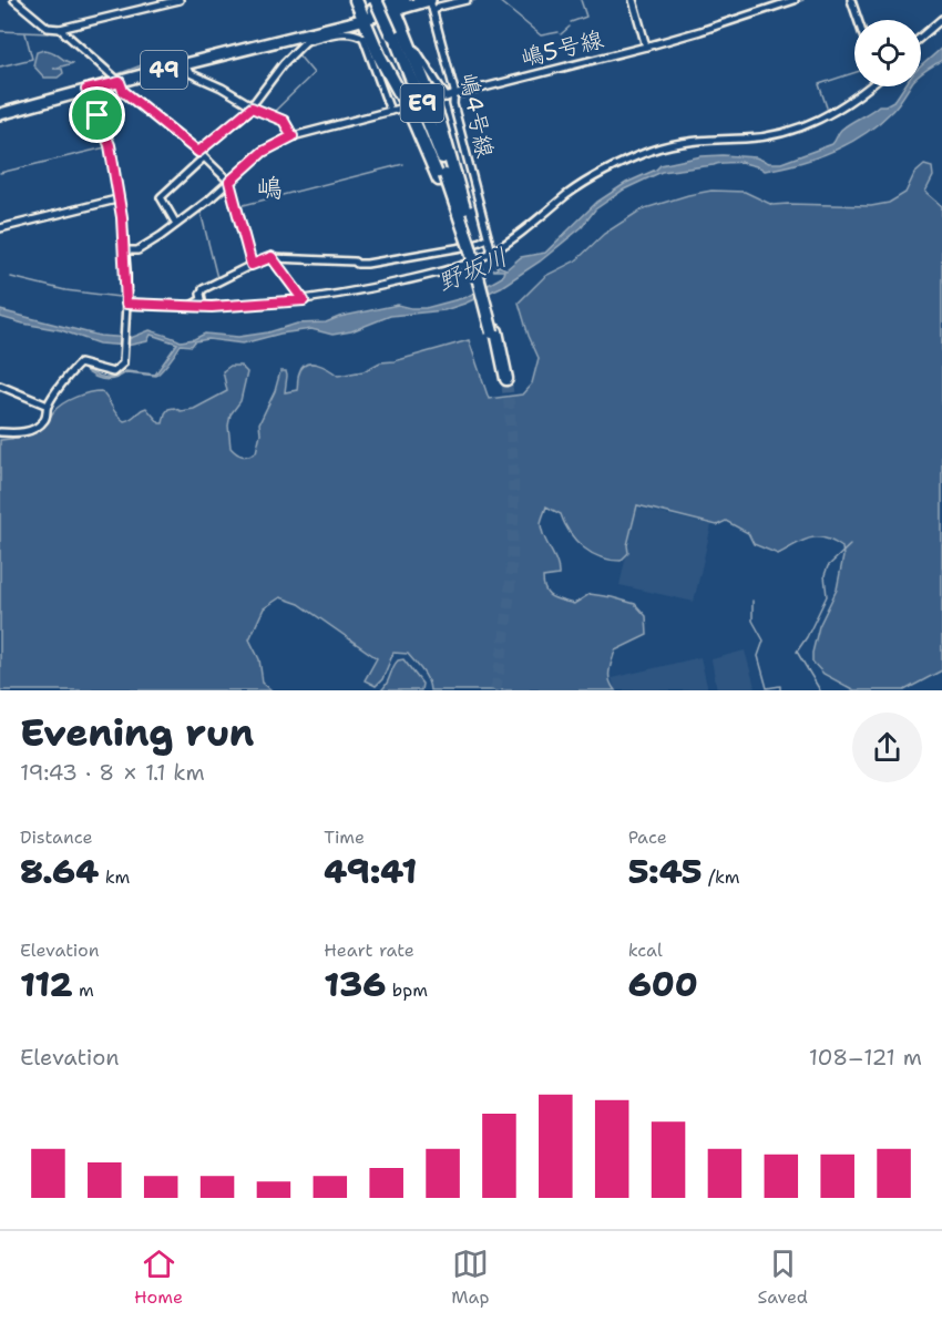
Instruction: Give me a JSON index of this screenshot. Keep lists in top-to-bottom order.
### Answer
{
  "streets": {
    "highway": ["E9"],
    "main road": ["49"],
    "street": ["嶋5号線", "嶋4号線"]
  },
  "crossings": [
    ["嶋5号線", "嶋4号線"],
    ["49", "嶋4号線"]
  ],
  "districts": ["嶋"],
  "water": ["野坂川"],
  "page": {
    "heading": ["Evening run", "19:43 · 8 × 1.1 km"],
    "stats": [
      ["Distance", "8.64 km"],
      ["Time", "49:41"],
      ["Pace", "5:45 /km"],
      ["Elevation", "112 m"],
      ["Heart rate", "136 bpm"],
      ["kcal", "600"]
    ],
    "chart": ["Elevation", "108–121 m"],
    "tabs": ["Home", "Map", "Saved"]
  }
}
